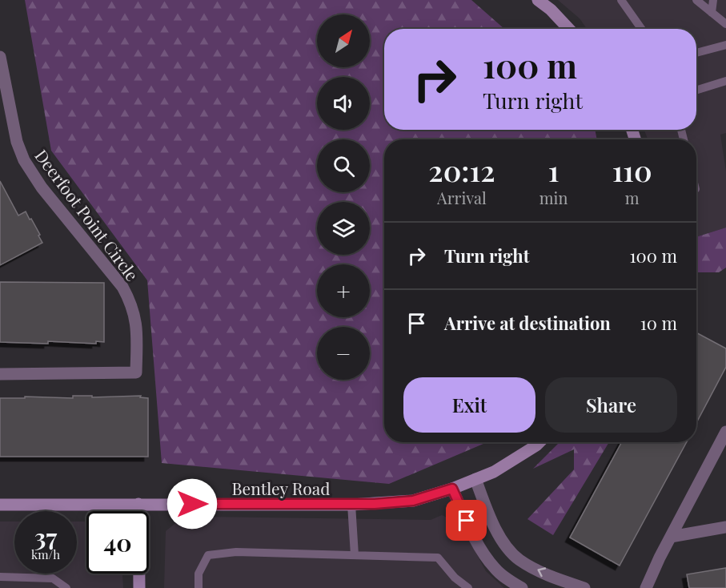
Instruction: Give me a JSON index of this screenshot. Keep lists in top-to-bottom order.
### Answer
{
  "streets": {
    "street": ["Deerfoot Point Circle", "Bentley Road"]
  },
  "north": "top right",
  "page": {
    "map_buttons": ["+", "−"],
    "turn": ["100 m", "Turn right"],
    "eta": [
      "20:12",
      "Arrival",
      "1",
      "min",
      "110",
      "m"
    ],
    "list": [
      {
        "name": "Turn right",
        "value": "100 m"
      },
      {
        "name": "Arrive at destination",
        "value": "10 m"
      }
    ],
    "buttons": ["Exit", "Share"],
    "speed": "37 km/h",
    "limit": "40"
  }
}
